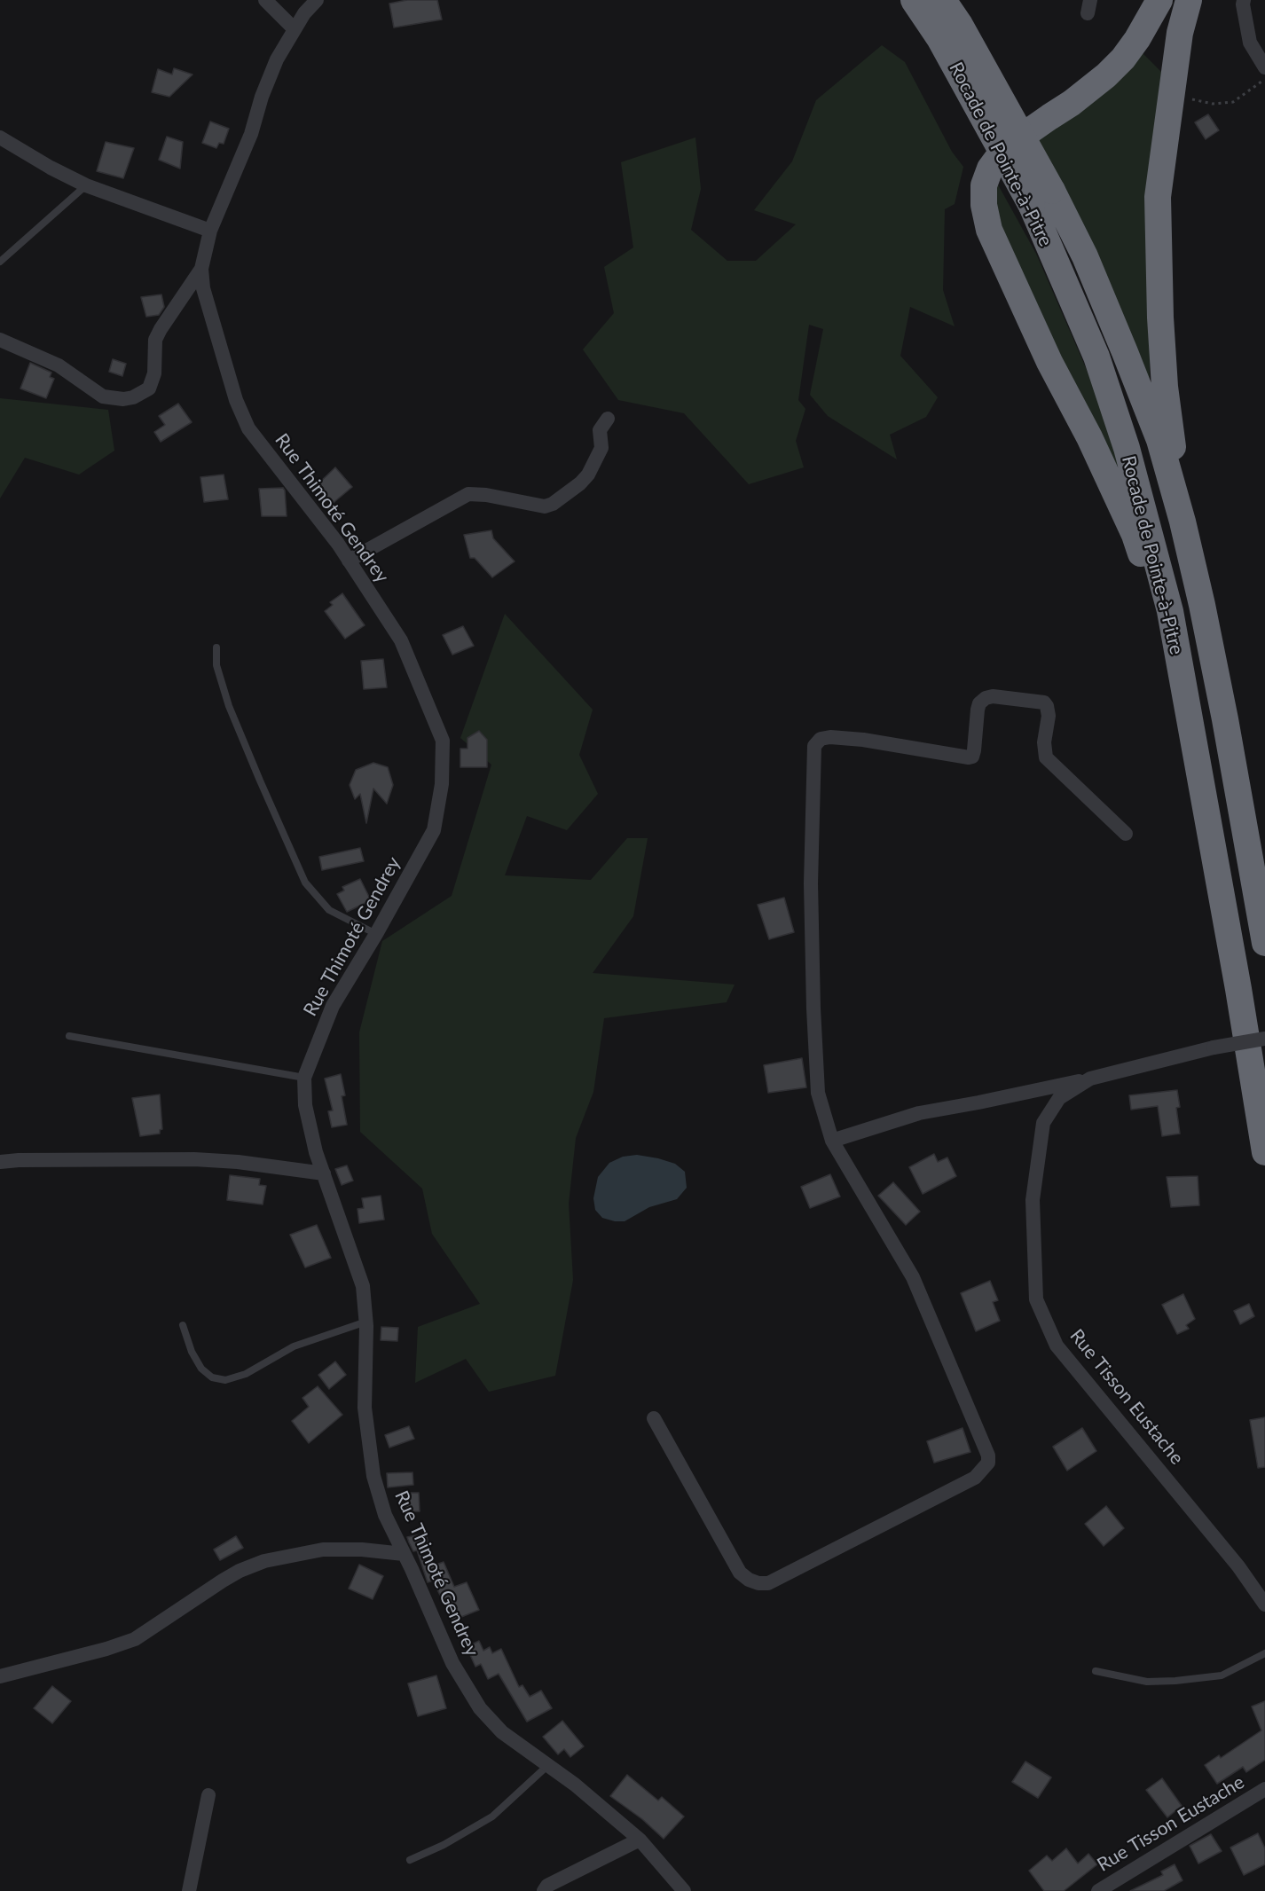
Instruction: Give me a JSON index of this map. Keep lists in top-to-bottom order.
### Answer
{
  "streets": {
    "highway": ["Rocade de Pointe-à-Pitre"],
    "street": ["Rue Thimoté Gendrey", "Rue Tisson Eustache"]
  }
}
